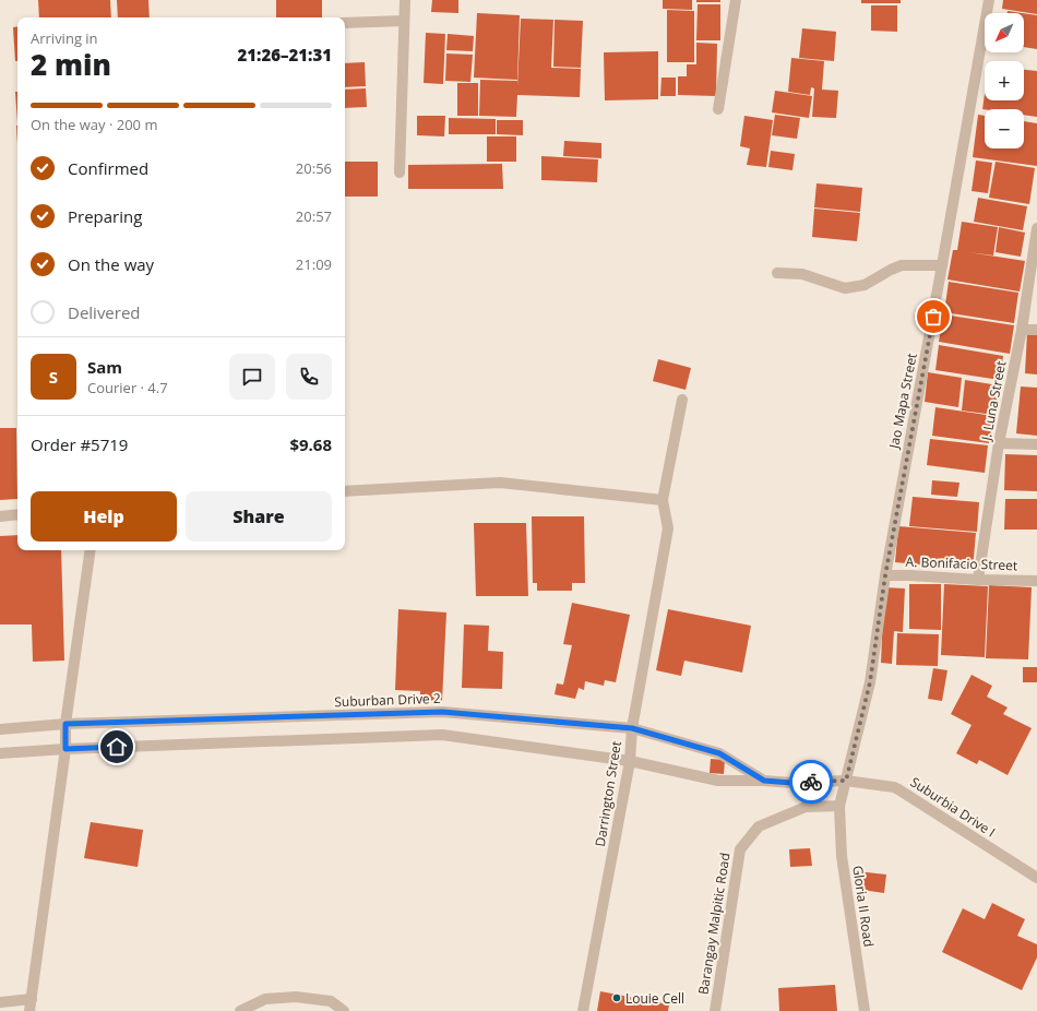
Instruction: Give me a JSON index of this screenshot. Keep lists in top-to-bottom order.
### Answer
{
  "streets": {
    "street": [
      "Jao Mapa Street",
      "J. Luna Street",
      "A. Bonifacio Street",
      "Suburban Drive 2",
      "Darrington Street",
      "Suburbia Drive I",
      "Gloria II Road",
      "Barangay Malpitic Road"
    ]
  },
  "crossings": [
    ["Jao Mapa Street", "A. Bonifacio Street"],
    ["Jao Mapa Street", "Suburban Drive 2"],
    ["Jao Mapa Street", "Suburbia Drive I"],
    ["Jao Mapa Street", "Gloria II Road"],
    ["Jao Mapa Street", "Barangay Malpitic Road"],
    ["J. Luna Street", "A. Bonifacio Street"],
    ["Suburban Drive 2", "Darrington Street"],
    ["Suburban Drive 2", "Suburbia Drive I"],
    ["Gloria II Road", "Barangay Malpitic Road"]
  ],
  "places": ["Louie Cell"],
  "north": "bottom left",
  "page": {
    "map_buttons": ["+", "−"],
    "heading": ["2 min", "Arriving in", "21:26–21:31"],
    "panel": [
      "Sam",
      "Courier · 4.7",
      "Order #5719",
      "$9.68"
    ],
    "bar": "On the way · 200 m",
    "list": [
      ["Confirmed", "20:56"],
      ["Preparing", "20:57"],
      ["On the way", "21:09"],
      "Delivered"
    ],
    "round": "S",
    "buttons": ["Help", "Share"]
  }
}
